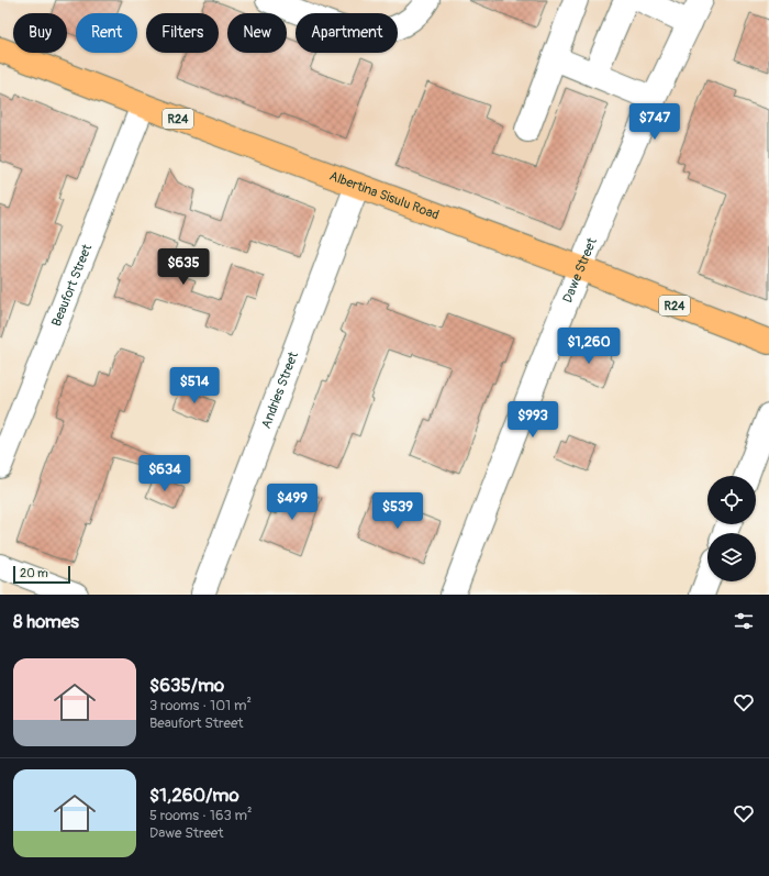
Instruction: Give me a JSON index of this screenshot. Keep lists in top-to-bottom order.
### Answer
{
  "streets": {
    "main road": ["R24", "Albertina Sisulu Road"],
    "street": ["Dawe Street", "Beaufort Street", "Andries Street"]
  },
  "crossings": [
    ["Albertina Sisulu Road", "Dawe Street"],
    ["Albertina Sisulu Road", "Beaufort Street"],
    ["Albertina Sisulu Road", "Andries Street"]
  ],
  "scale_bar": "20 m",
  "page": {
    "chip": [
      "Buy",
      "Rent",
      "Filters",
      "New",
      "Apartment"
    ],
    "price": [
      "$747",
      "$635",
      "$1,260",
      "$514",
      "$993",
      "$634",
      "$499",
      "$539"
    ],
    "scale": "20 m",
    "heading": "8 homes",
    "list": [
      {
        "name": "$635/mo",
        "note": "3 rooms · 101 m² · Beaufort Street"
      },
      {
        "name": "$1,260/mo",
        "note": "5 rooms · 163 m² · Dawe Street"
      }
    ]
  }
}
